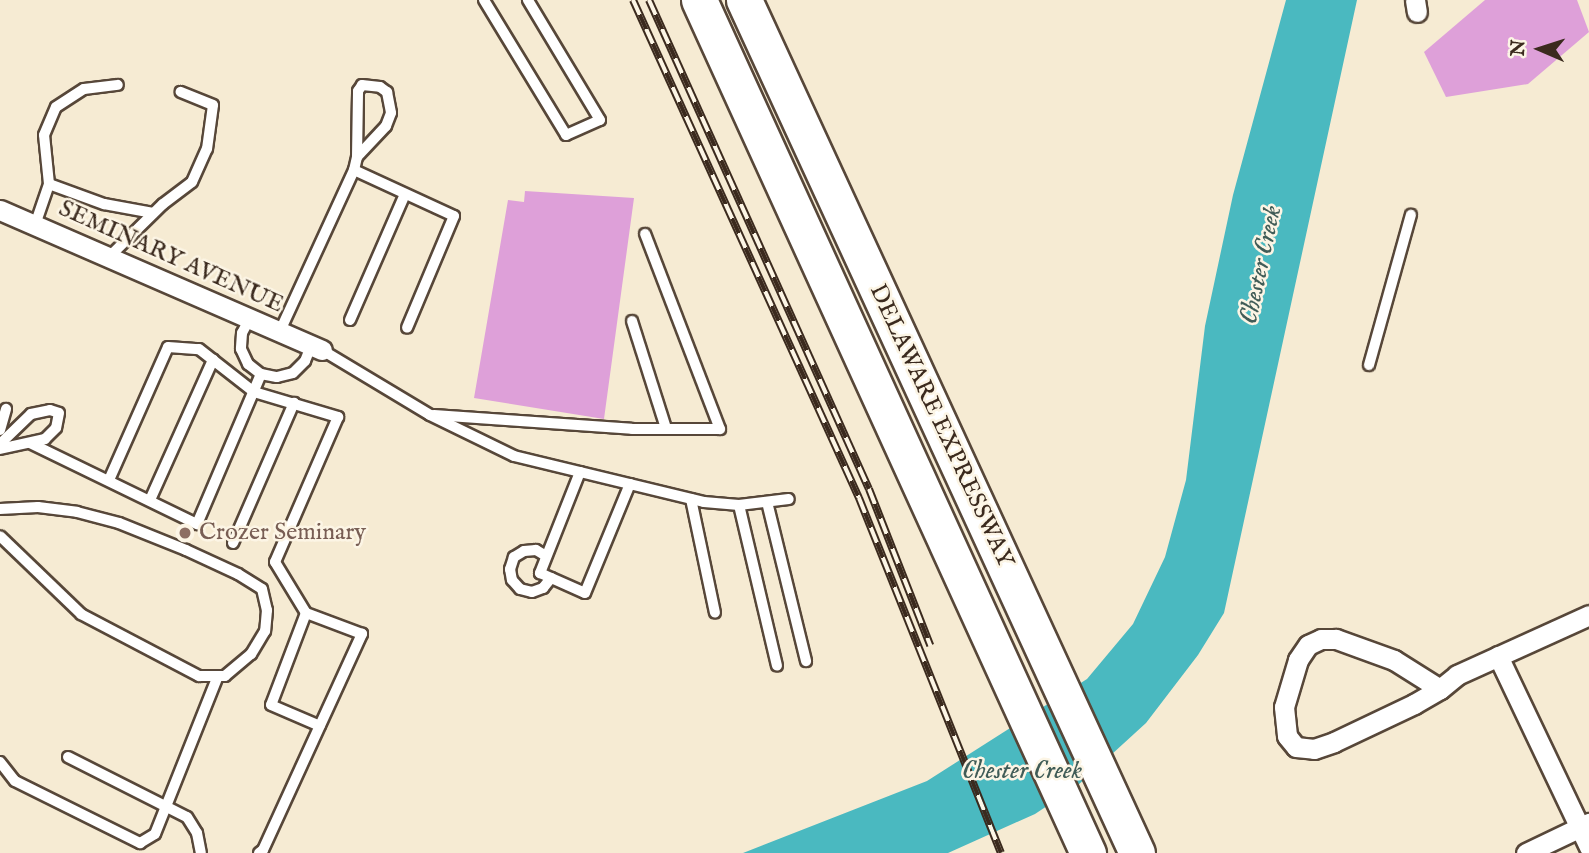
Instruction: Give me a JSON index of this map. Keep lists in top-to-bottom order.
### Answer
{
  "streets": {
    "highway": ["DELAWARE EXPRESSWAY"],
    "street": ["SEMINARY AVENUE"]
  },
  "water": ["Chester Creek"],
  "places": ["Crozer Seminary"],
  "north": "left"
}
